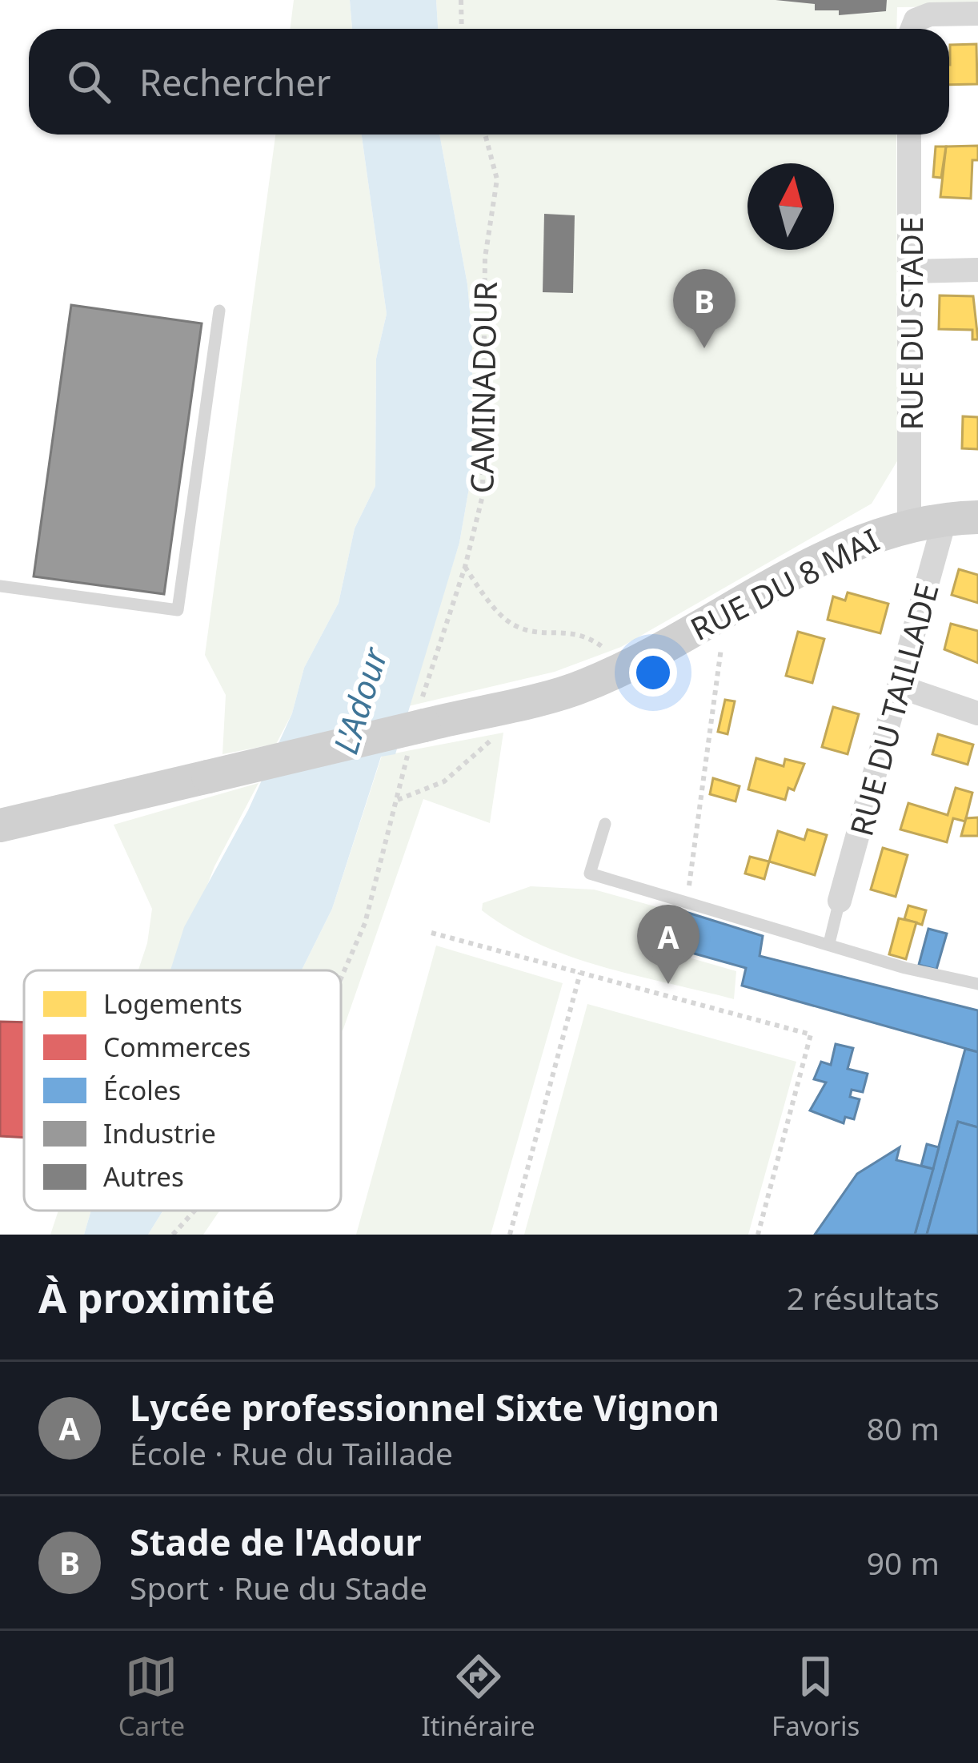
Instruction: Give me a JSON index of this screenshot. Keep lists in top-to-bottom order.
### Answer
{
  "streets": {
    "street": ["RUE DU STADE", "RUE DU 8 MAI", "RUE DU TAILLADE"],
    "path": ["CAMINADOUR"]
  },
  "crossings": [
    ["RUE DU STADE", "RUE DU 8 MAI"],
    ["CAMINADOUR", "RUE DU 8 MAI"],
    ["RUE DU 8 MAI", "RUE DU TAILLADE"]
  ],
  "water": ["L'Adour"],
  "legend": [
    "Logements",
    "Commerces",
    "Écoles",
    "Industrie",
    "Autres"
  ],
  "north": "top",
  "page": {
    "search": "Rechercher",
    "pins": ["B", "A"],
    "heading": ["À proximité", "2 résultats"],
    "list": [
      {
        "mark": "A",
        "name": "Lycée professionnel Sixte Vignon",
        "note": "École · Rue du Taillade",
        "value": "80 m"
      },
      {
        "mark": "B",
        "name": "Stade de l'Adour",
        "note": "Sport · Rue du Stade",
        "value": "90 m"
      }
    ],
    "nav": ["Carte", "Itinéraire", "Favoris"]
  }
}
